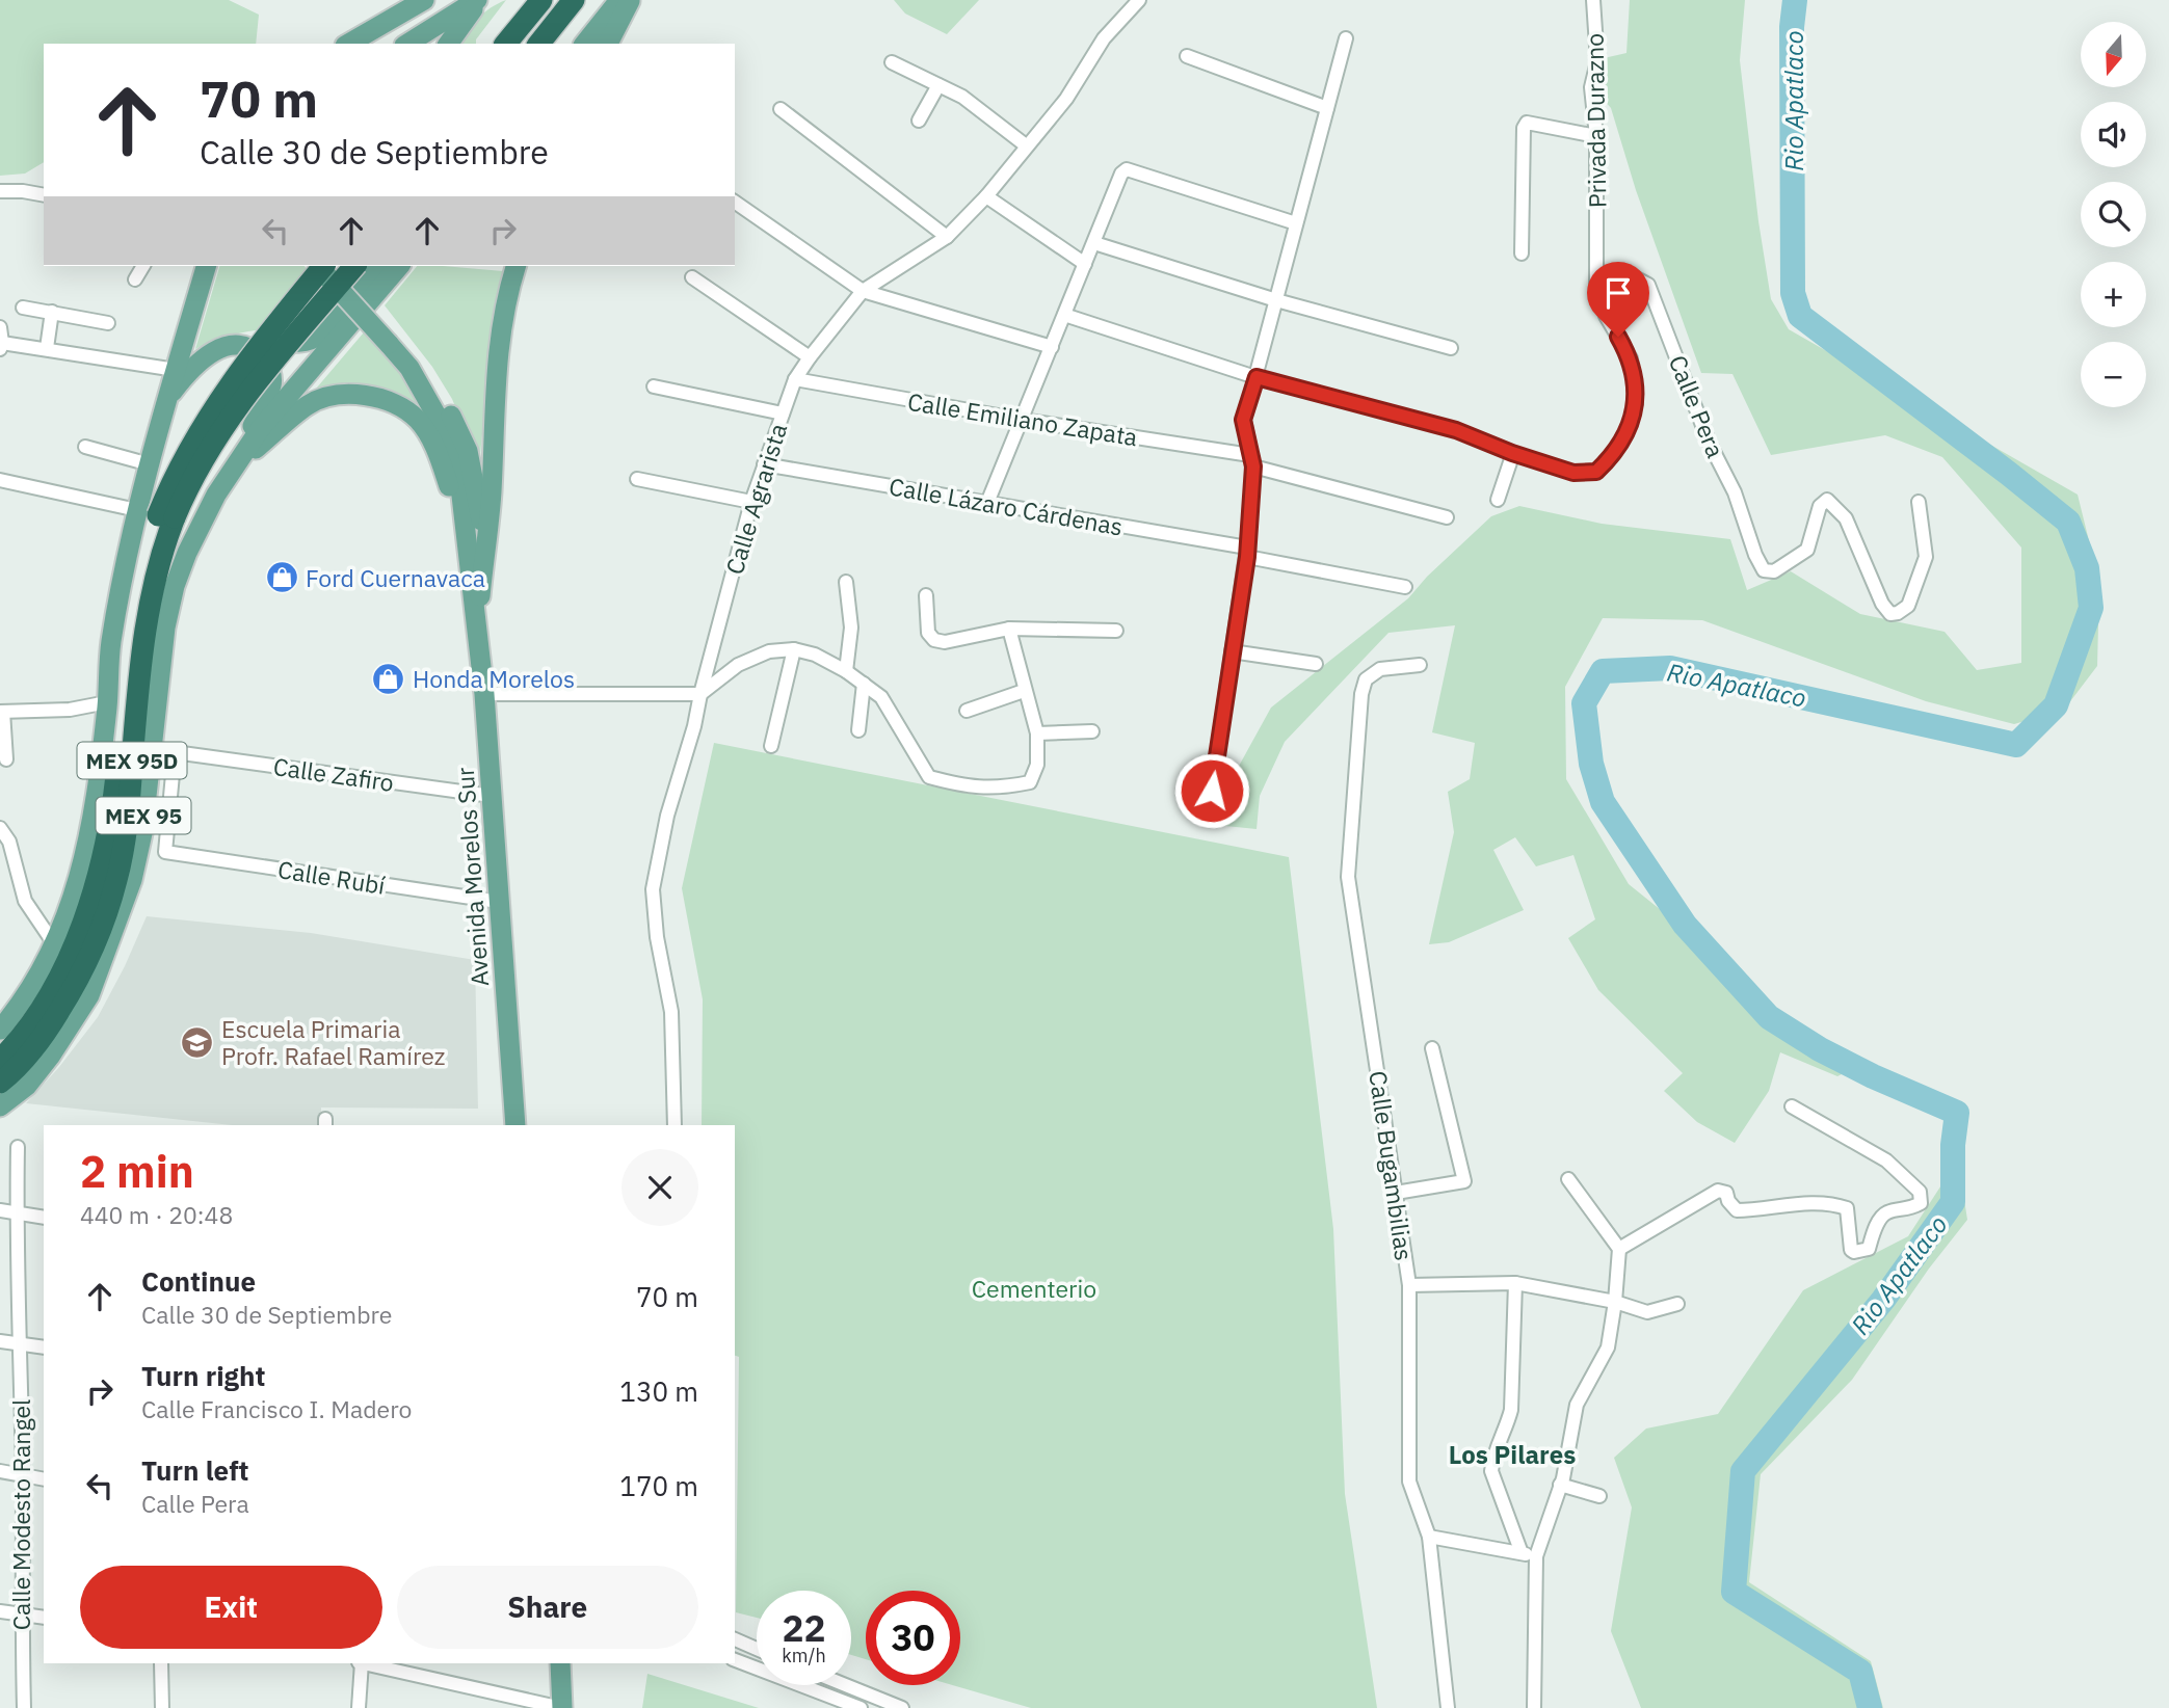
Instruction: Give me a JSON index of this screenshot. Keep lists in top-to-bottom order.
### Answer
{
  "streets": {
    "highway": ["MEX 95D"],
    "main road": ["MEX 95", "Avenida Morelos Sur"],
    "street": [
      "Privada Durazno",
      "Calle Pera",
      "Calle Emiliano Zapata",
      "Calle Agrarista",
      "Calle Lázaro Cárdenas",
      "Calle Zafiro",
      "Calle Rubí",
      "Calle Bugambilias",
      "Calle Modesto Rangel"
    ]
  },
  "crossings": [
    ["Privada Durazno", "Calle Pera"],
    ["Calle Emiliano Zapata", "Calle Agrarista"],
    ["Calle Agrarista", "Calle Lázaro Cárdenas"],
    ["Calle Zafiro", "Calle Rubí"],
    ["Calle Zafiro", "Avenida Morelos Sur"],
    ["Calle Rubí", "Avenida Morelos Sur"]
  ],
  "districts": ["Los Pilares"],
  "water": ["Rio Apatlaco"],
  "parks": ["Cementerio"],
  "places": {
    "shop": ["Ford Cuernavaca", "Honda Morelos"],
    "school or university": ["Escuela Primaria Profr. Rafael Ramírez"]
  },
  "north": "bottom",
  "page": {
    "map_buttons": ["+", "−"],
    "turn": ["70 m", "Calle 30 de Septiembre"],
    "heading": ["2 min", "440 m · 20:48"],
    "list": [
      {
        "name": "Continue",
        "note": "Calle 30 de Septiembre",
        "value": "70 m"
      },
      {
        "name": "Turn right",
        "note": "Calle Francisco I. Madero",
        "value": "130 m"
      },
      {
        "name": "Turn left",
        "note": "Calle Pera",
        "value": "170 m"
      }
    ],
    "buttons": ["Exit", "Share"],
    "speed": "22 km/h",
    "limit": "30"
  }
}
